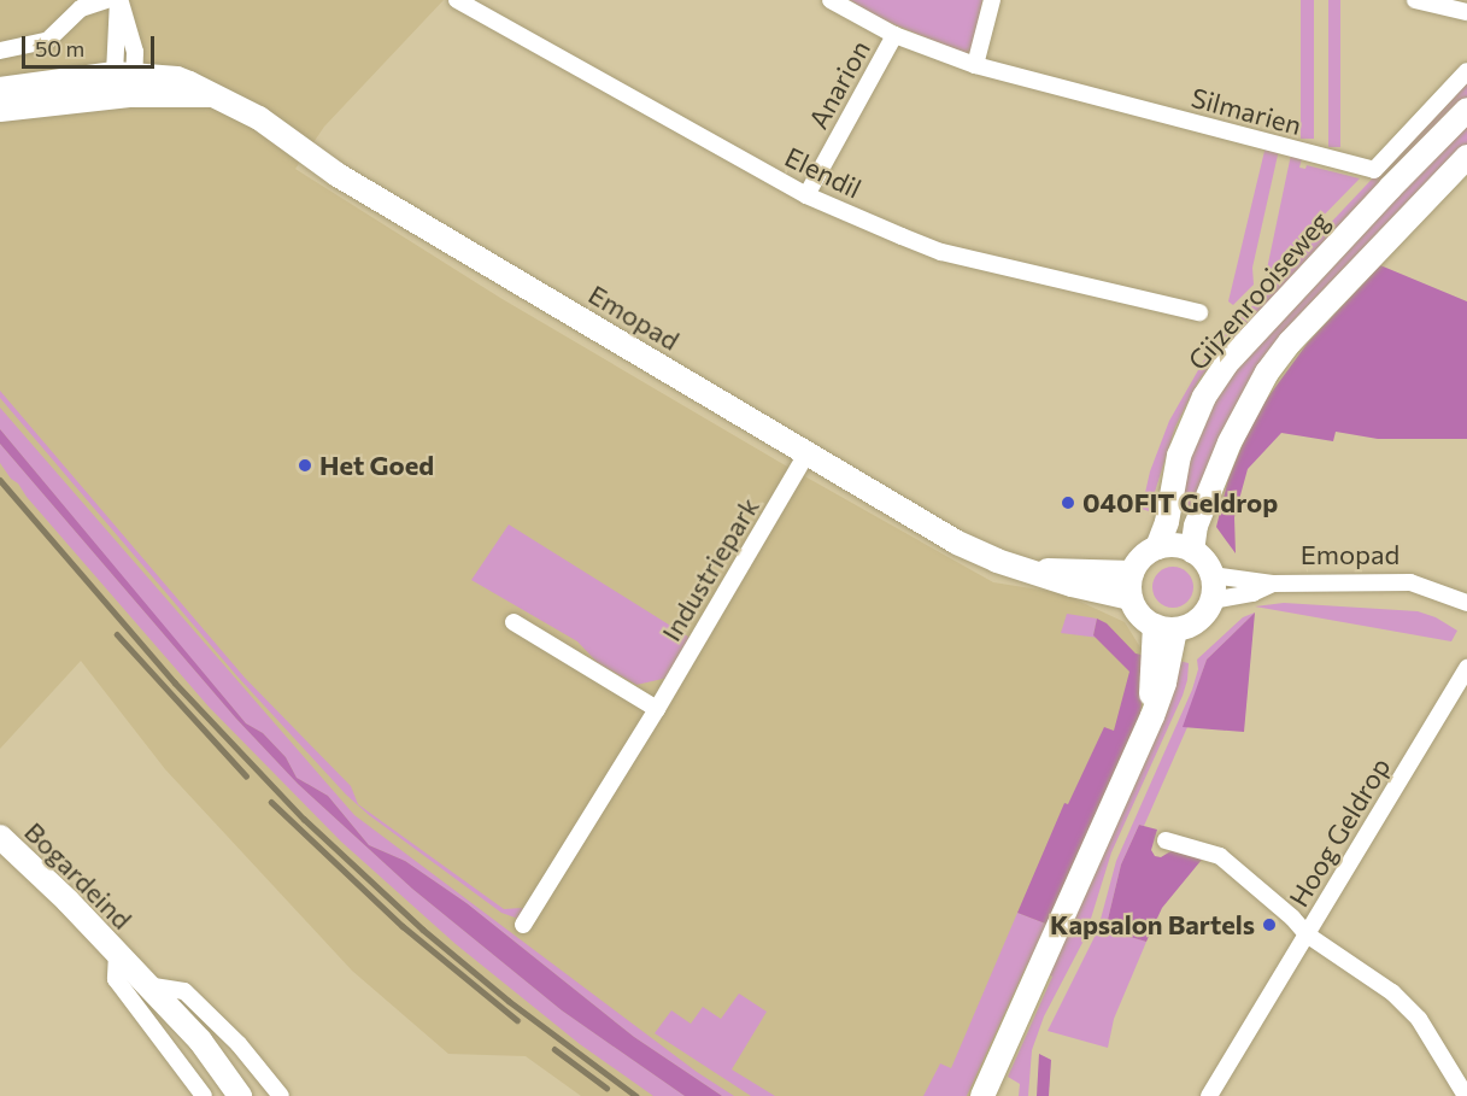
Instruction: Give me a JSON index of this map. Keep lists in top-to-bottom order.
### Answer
{
  "streets": {
    "main road": ["Gijzenrooiseweg", "Emopad", "Bogardeind"],
    "street": [
      "Anarion",
      "Silmarien",
      "Elendil",
      "Industriepark",
      "Hoog Geldrop"
    ]
  },
  "crossings": [
    ["Anarion", "Elendil"],
    ["Gijzenrooiseweg", "Emopad"],
    ["Emopad", "Industriepark"]
  ],
  "places": ["Het Goed", "040FIT Geldrop", "Kapsalon Bartels"],
  "scale_bar": "50 m"
}
